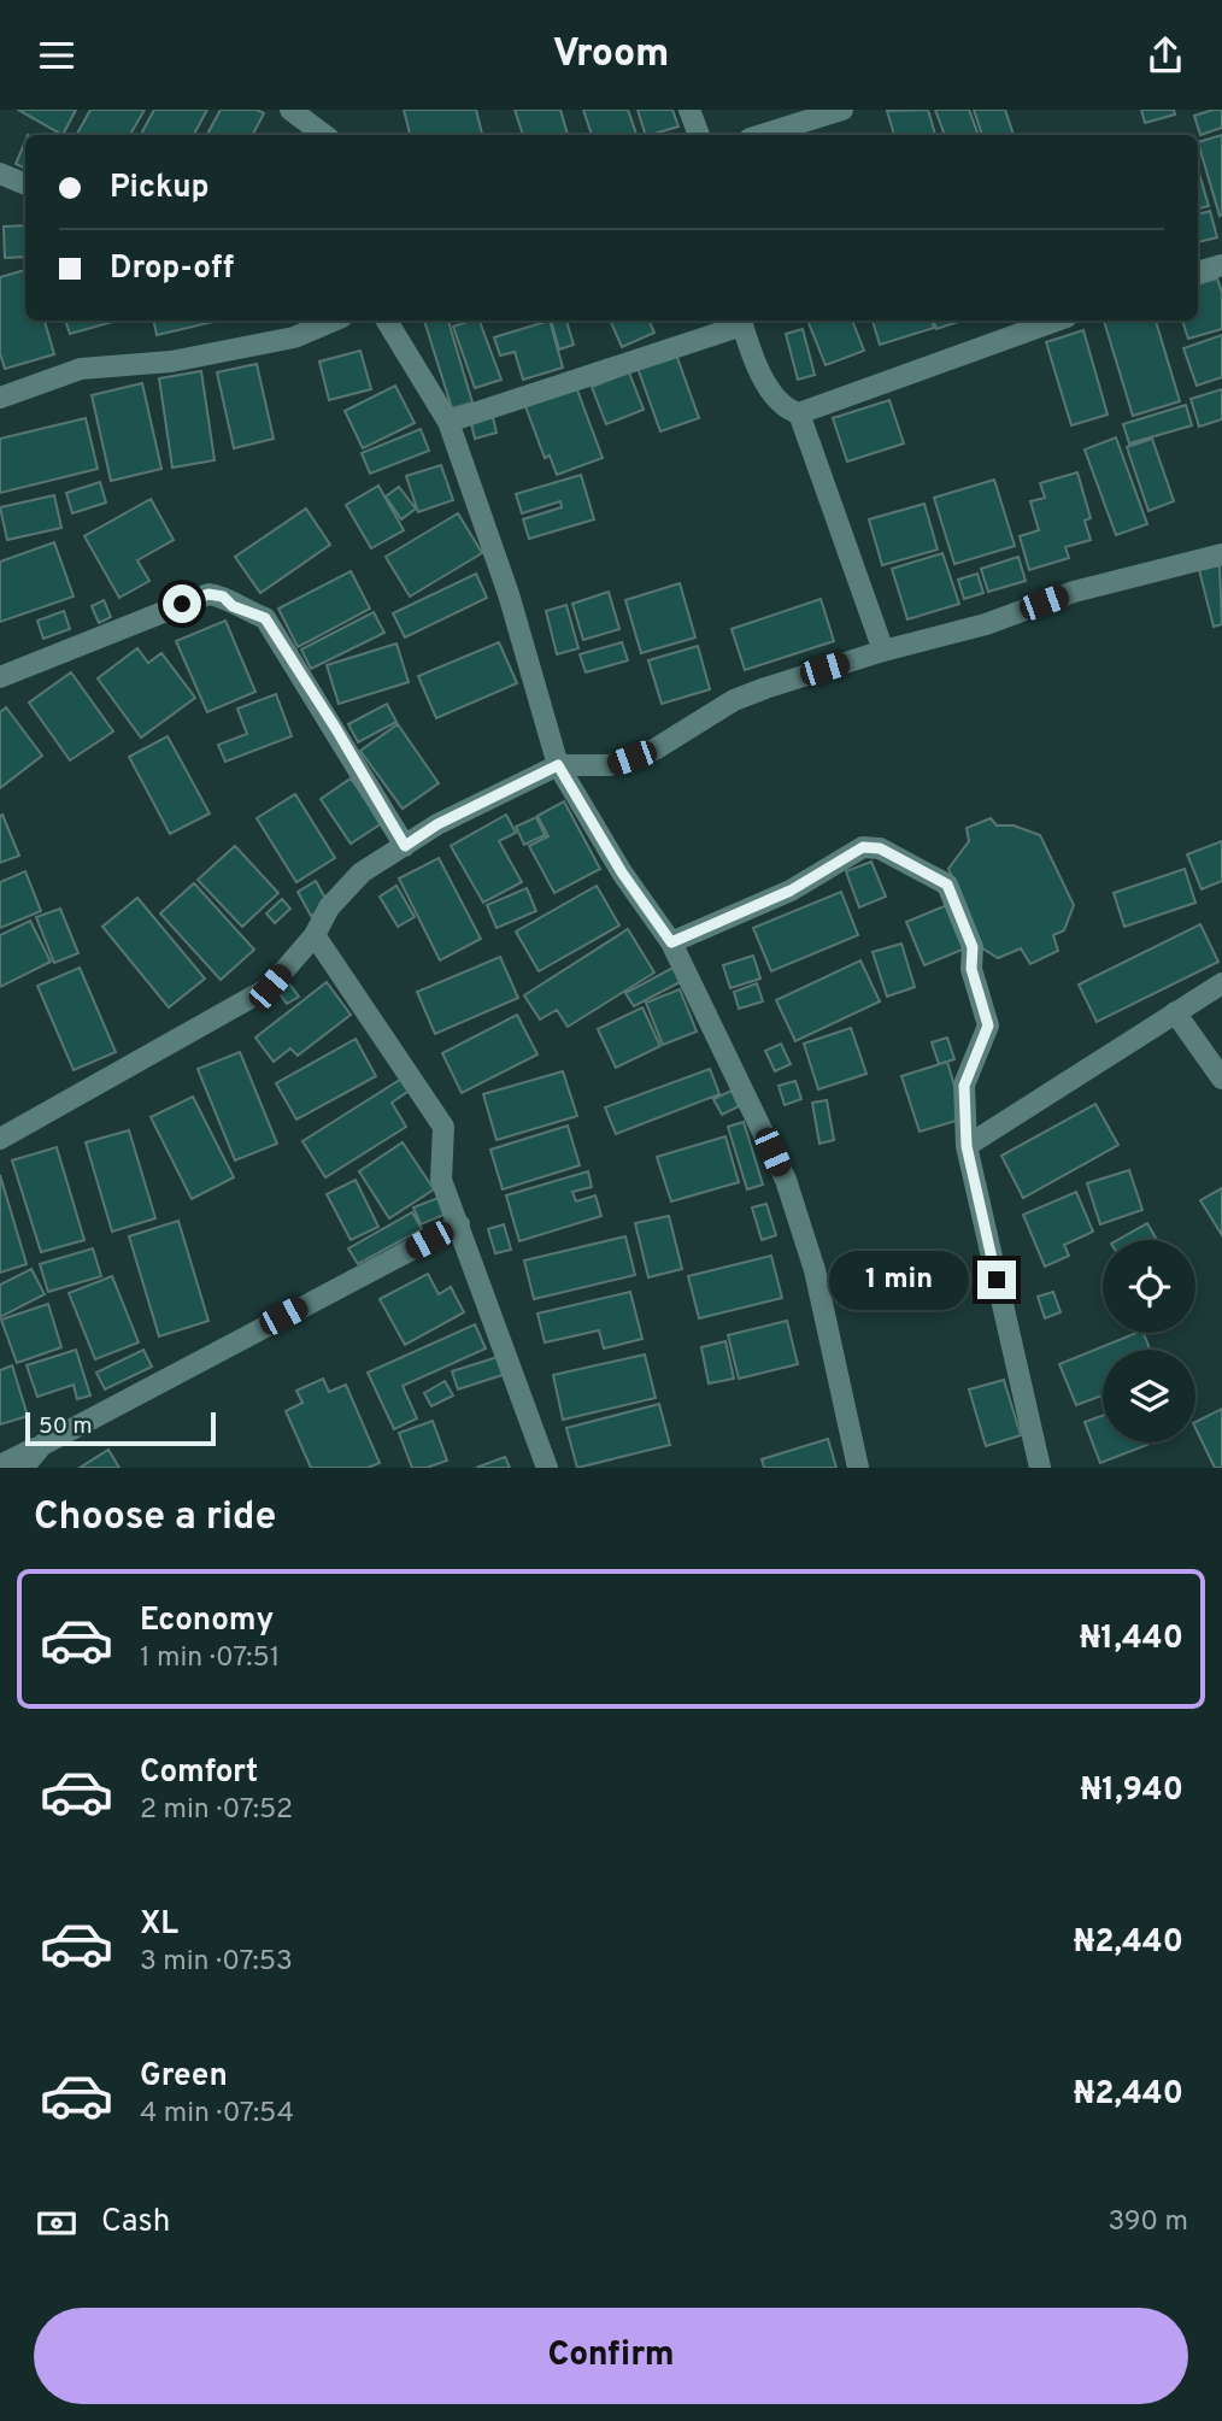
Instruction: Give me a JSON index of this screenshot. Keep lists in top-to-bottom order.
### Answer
{
  "scale_bar": "50 m",
  "page": {
    "header": "Vroom",
    "banner": ["Pickup", "Drop-off"],
    "bubble": "1 min",
    "scale": "50 m",
    "heading": "Choose a ride",
    "list": [
      {
        "name": "Economy",
        "note": "1 min · 07:51",
        "value": "₦1,440"
      },
      {
        "name": "Comfort",
        "note": "2 min · 07:52",
        "value": "₦1,940"
      },
      {
        "name": "XL",
        "note": "3 min · 07:53",
        "value": "₦2,440"
      },
      {
        "name": "Green",
        "note": "4 min · 07:54",
        "value": "₦2,440"
      }
    ],
    "pay": ["Cash", "390 m"],
    "buttons": "Confirm"
  }
}
